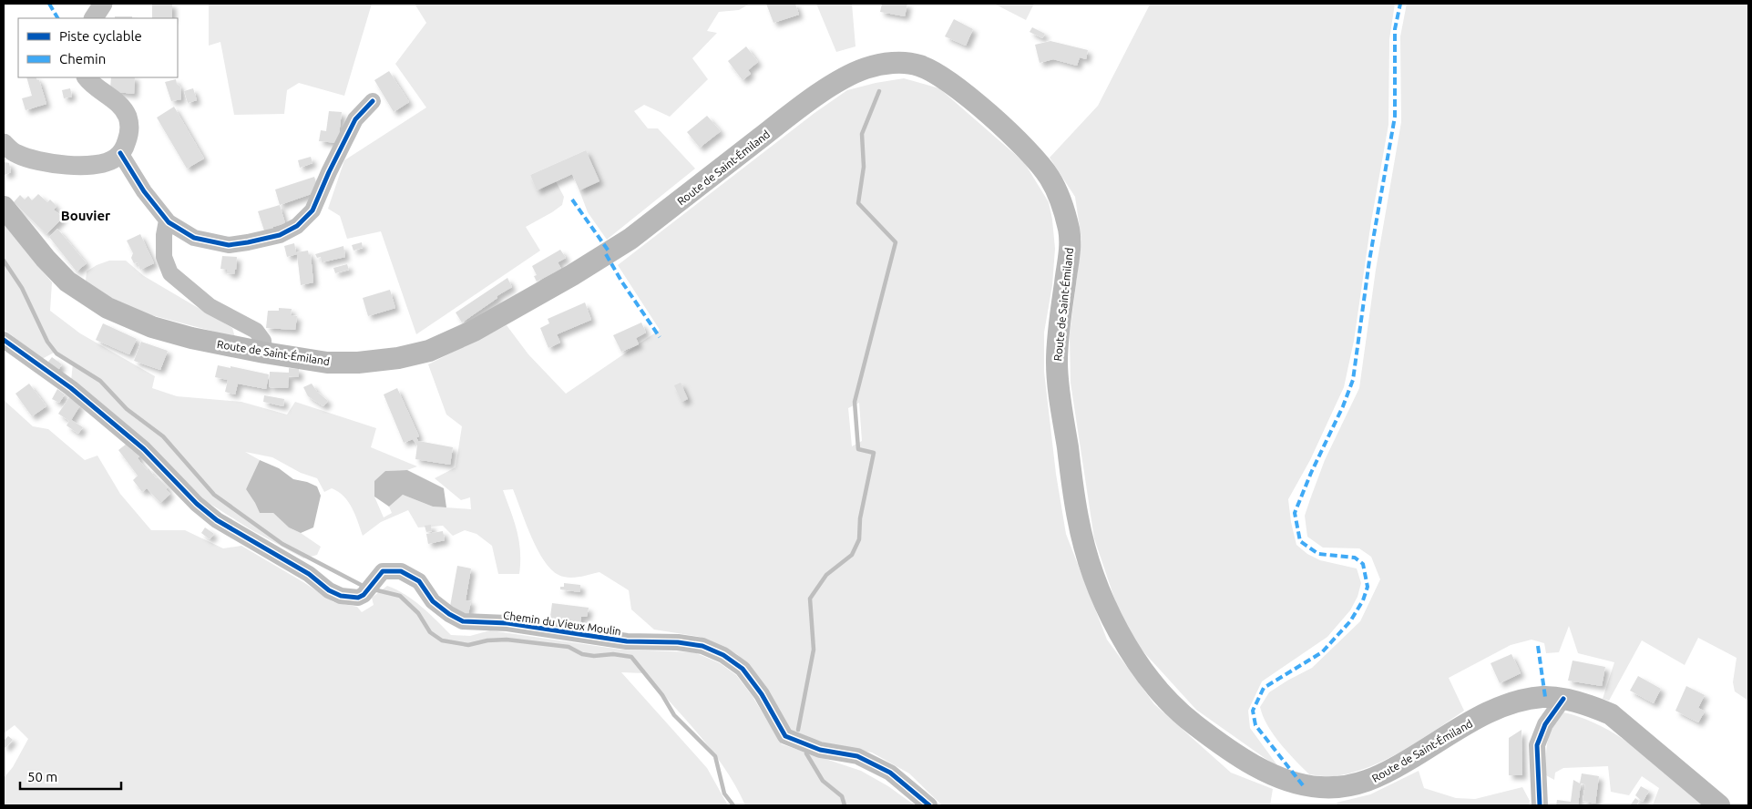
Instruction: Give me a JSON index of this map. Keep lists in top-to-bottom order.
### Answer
{
  "streets": {
    "main road": ["Route de Saint-Émiland"],
    "street": ["Chemin du Vieux Moulin"]
  },
  "districts": ["Bouvier"],
  "legend": ["Piste cyclable", "Chemin"],
  "scale_bar": "50 m"
}
